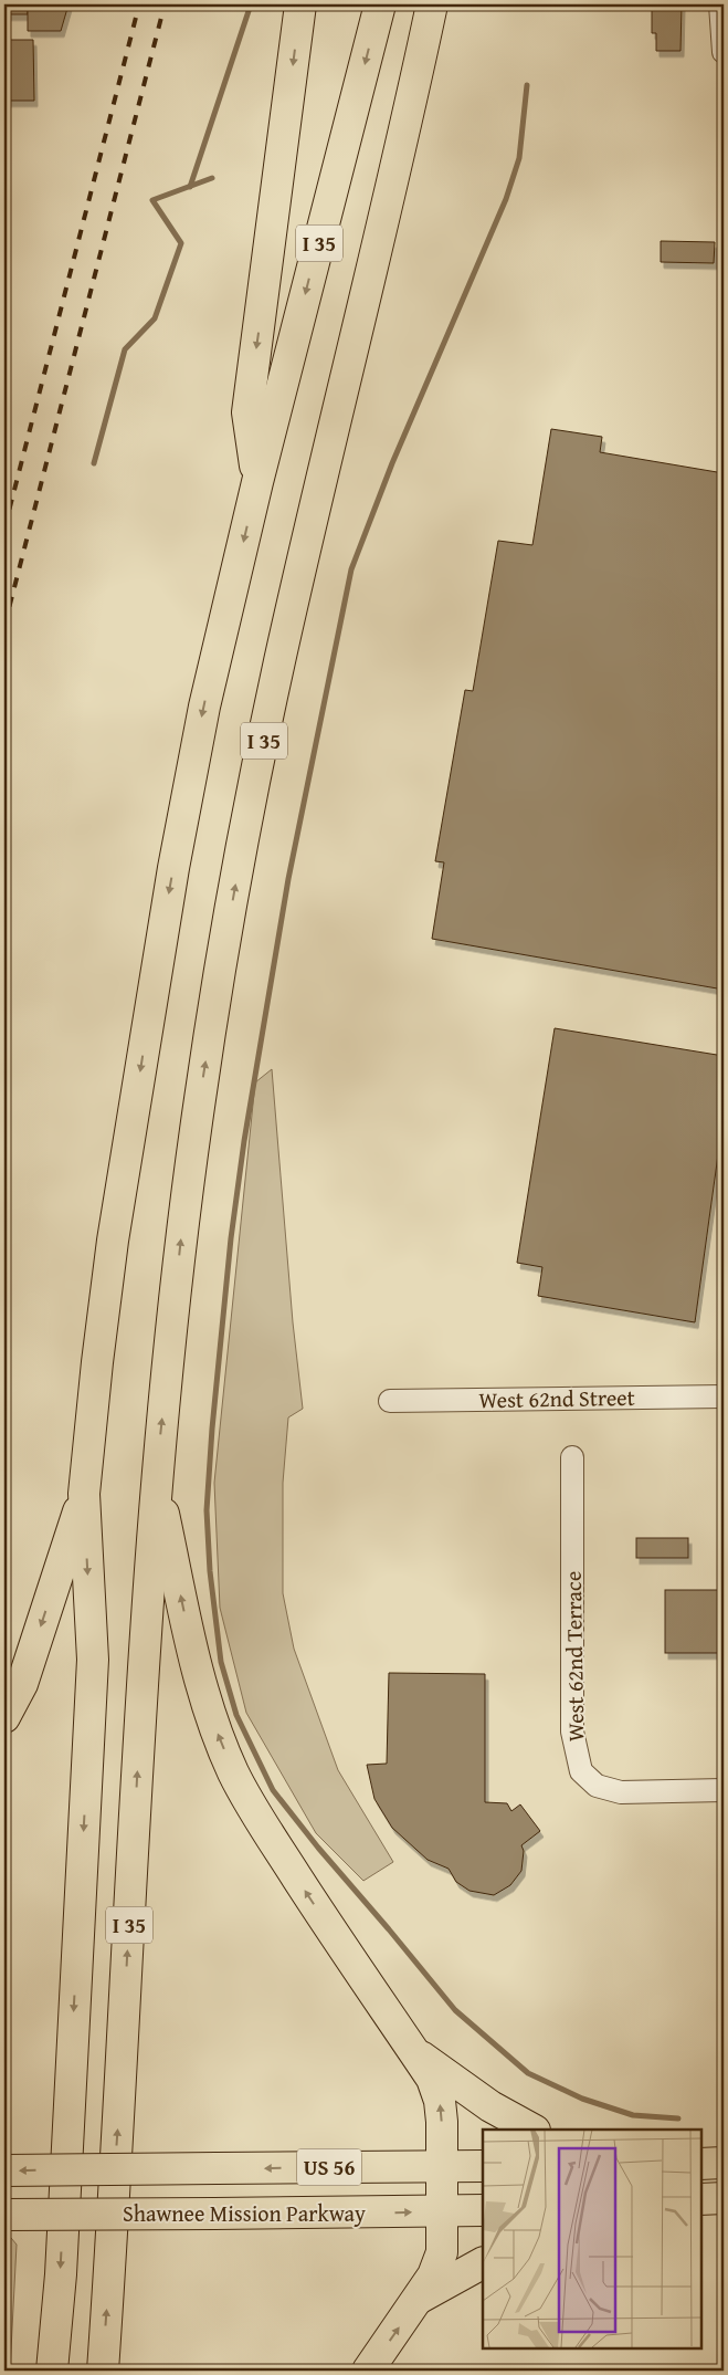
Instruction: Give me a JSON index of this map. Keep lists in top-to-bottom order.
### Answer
{
  "streets": {
    "highway": ["I 35", "US 56", "Shawnee Mission Parkway"],
    "street": ["West 62nd Street", "West 62nd Terrace"]
  }
}
